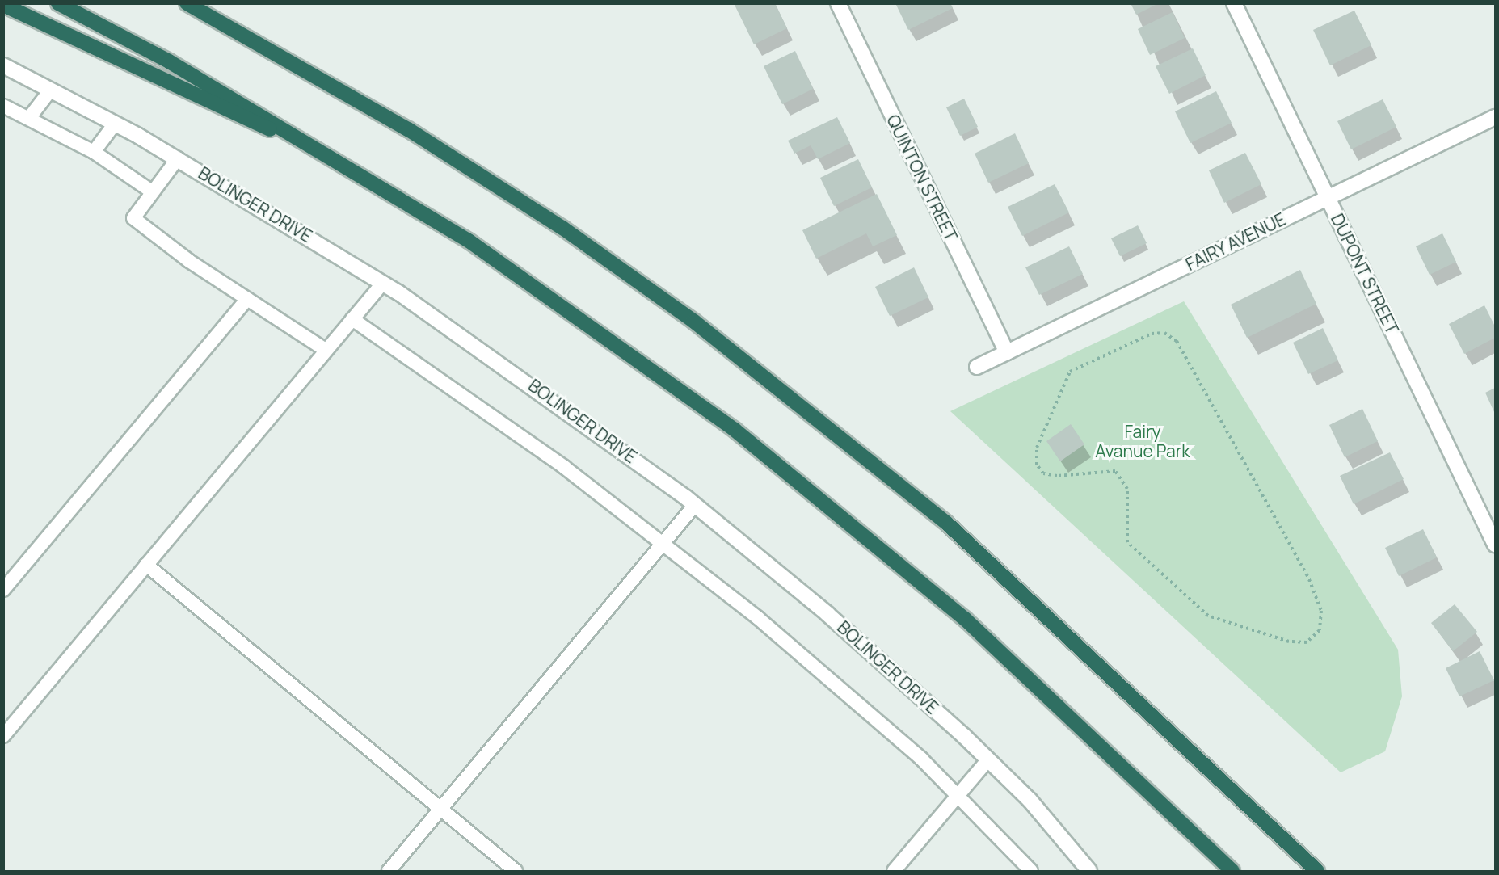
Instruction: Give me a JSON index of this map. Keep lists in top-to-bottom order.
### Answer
{
  "streets": {
    "street": [
      "QUINTON STREET",
      "BOLINGER DRIVE",
      "FAIRY AVENUE",
      "DUPONT STREET"
    ]
  },
  "crossings": [
    ["QUINTON STREET", "FAIRY AVENUE"],
    ["FAIRY AVENUE", "DUPONT STREET"]
  ],
  "parks": ["Fairy Avanue Park"]
}
